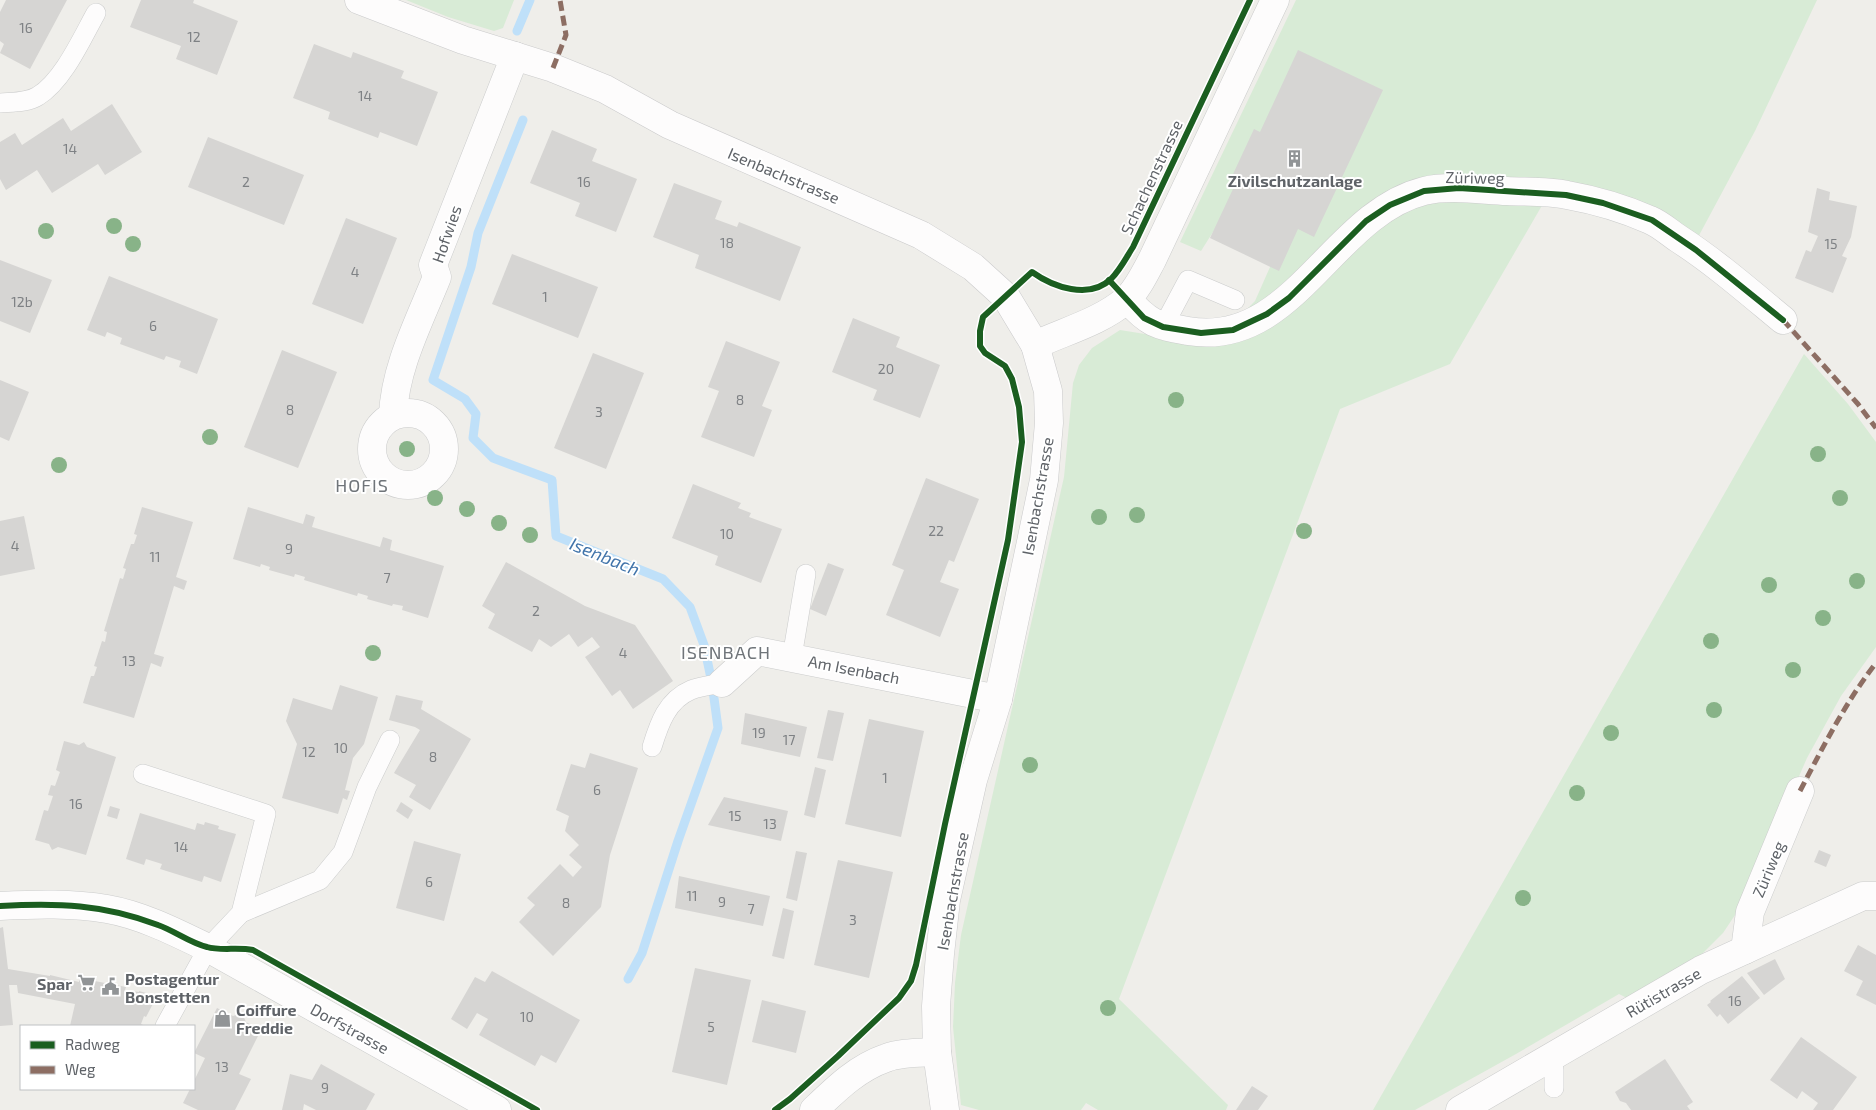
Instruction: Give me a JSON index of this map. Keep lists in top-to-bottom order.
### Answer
{
  "streets": {
    "street": [
      "Isenbachstrasse",
      "Züriweg",
      "Hofwies",
      "Am Isenbach",
      "Rütistrasse",
      "Dorfstrasse"
    ],
    "cycle path": ["Schachenstrasse"]
  },
  "crossings": [
    ["Isenbachstrasse", "Hofwies"],
    ["Isenbachstrasse", "Am Isenbach"],
    ["Züriweg", "Rütistrasse"]
  ],
  "districts": ["HOFIS", "ISENBACH"],
  "water": ["Isenbach"],
  "places": {
    "building": ["Zivilschutzanlage"],
    "supermarket": ["Spar"],
    "public building": ["Postagentur Bonstetten"],
    "shop": ["Coiffure Freddie"]
  },
  "house_numbers": [
    "16",
    "12",
    "14",
    "14",
    "2",
    "16",
    "18",
    "15",
    "4",
    "1",
    "12b",
    "6",
    "20",
    "8",
    "8",
    "3",
    "22",
    "10",
    "4",
    "9",
    "11",
    "7",
    "2",
    "4",
    "13",
    "19",
    "17",
    "10",
    "12",
    "8",
    "1",
    "6",
    "16",
    "15",
    "13",
    "14",
    "6",
    "11",
    "9",
    "8",
    "7",
    "3",
    "16",
    "10",
    "5",
    "13",
    "9"
  ],
  "legend": ["Radweg", "Weg"]
}
